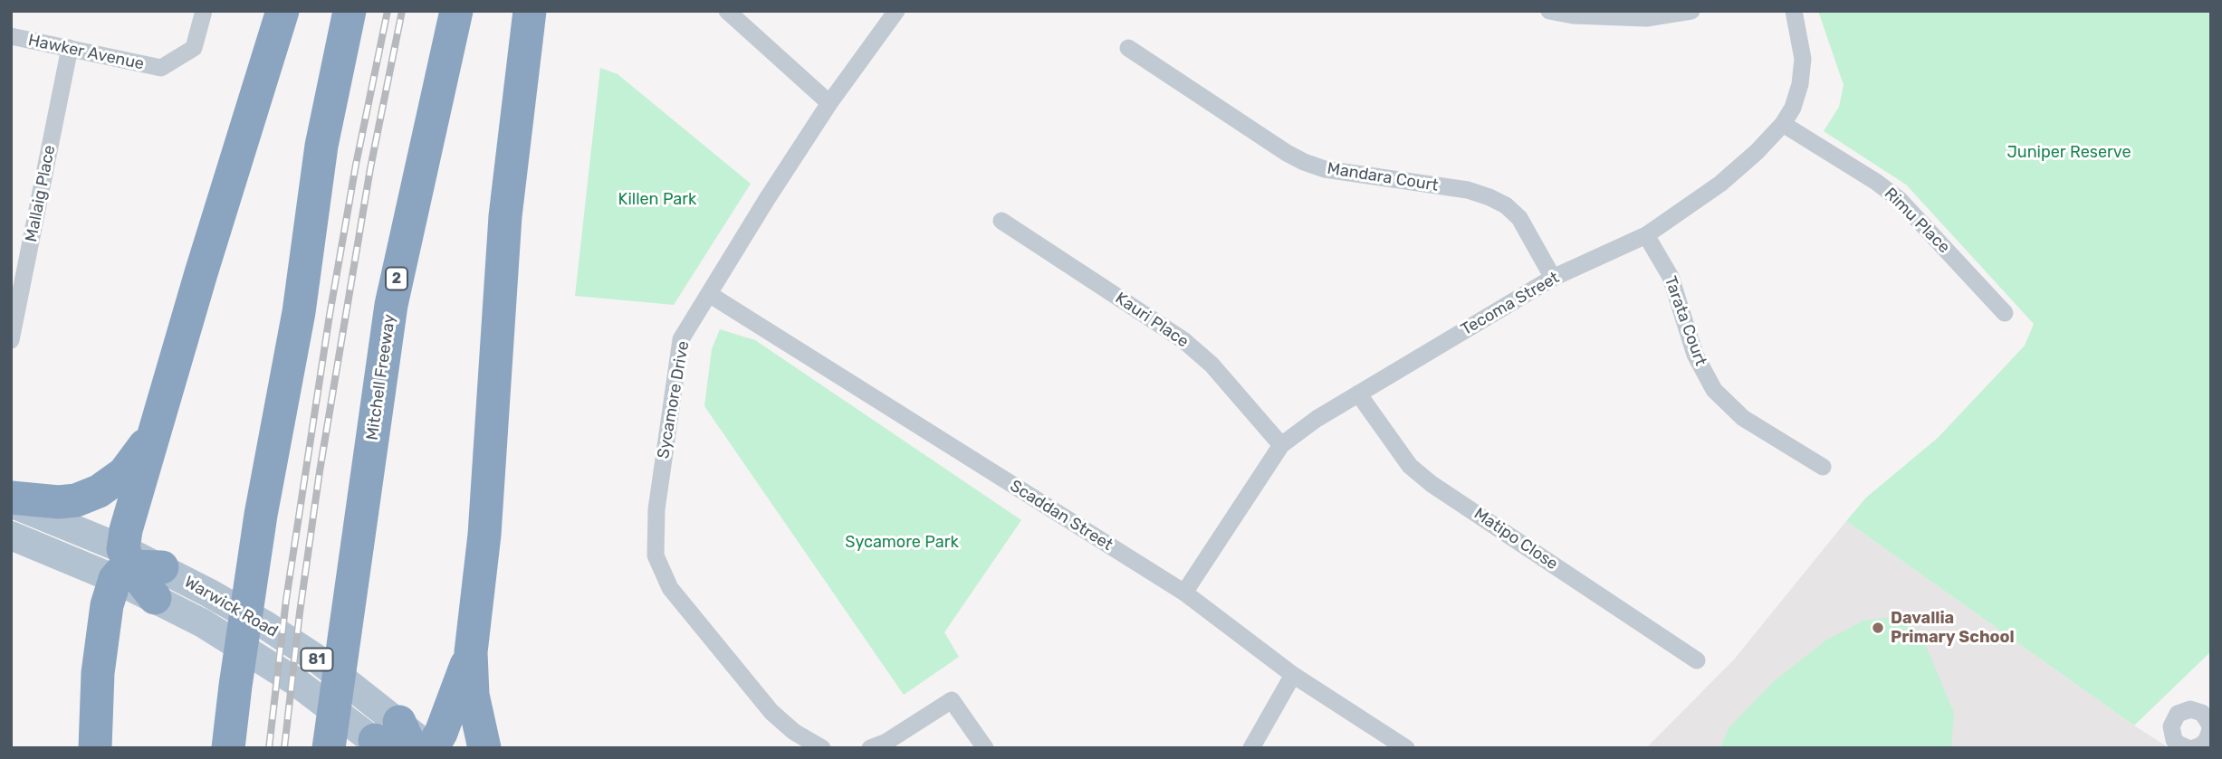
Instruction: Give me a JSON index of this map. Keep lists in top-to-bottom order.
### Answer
{
  "streets": {
    "highway": ["2", "Mitchell Freeway"],
    "main road": ["Warwick Road", "81"],
    "street": [
      "Hawker Avenue",
      "Mandara Court",
      "Mallaig Place",
      "Rimu Place",
      "Tecoma Street",
      "Kauri Place",
      "Tarata Court",
      "Sycamore Drive",
      "Scaddan Street",
      "Matipo Close"
    ]
  },
  "crossings": [
    ["Hawker Avenue", "Mallaig Place"],
    ["Mandara Court", "Tecoma Street"],
    ["Rimu Place", "Tecoma Street"],
    ["Tecoma Street", "Kauri Place"],
    ["Tecoma Street", "Tarata Court"],
    ["Tecoma Street", "Scaddan Street"],
    ["Tecoma Street", "Matipo Close"],
    ["Sycamore Drive", "Scaddan Street"]
  ],
  "parks": ["Juniper Reserve", "Killen Park", "Sycamore Park"],
  "places": ["Davallia Primary School"]
}
